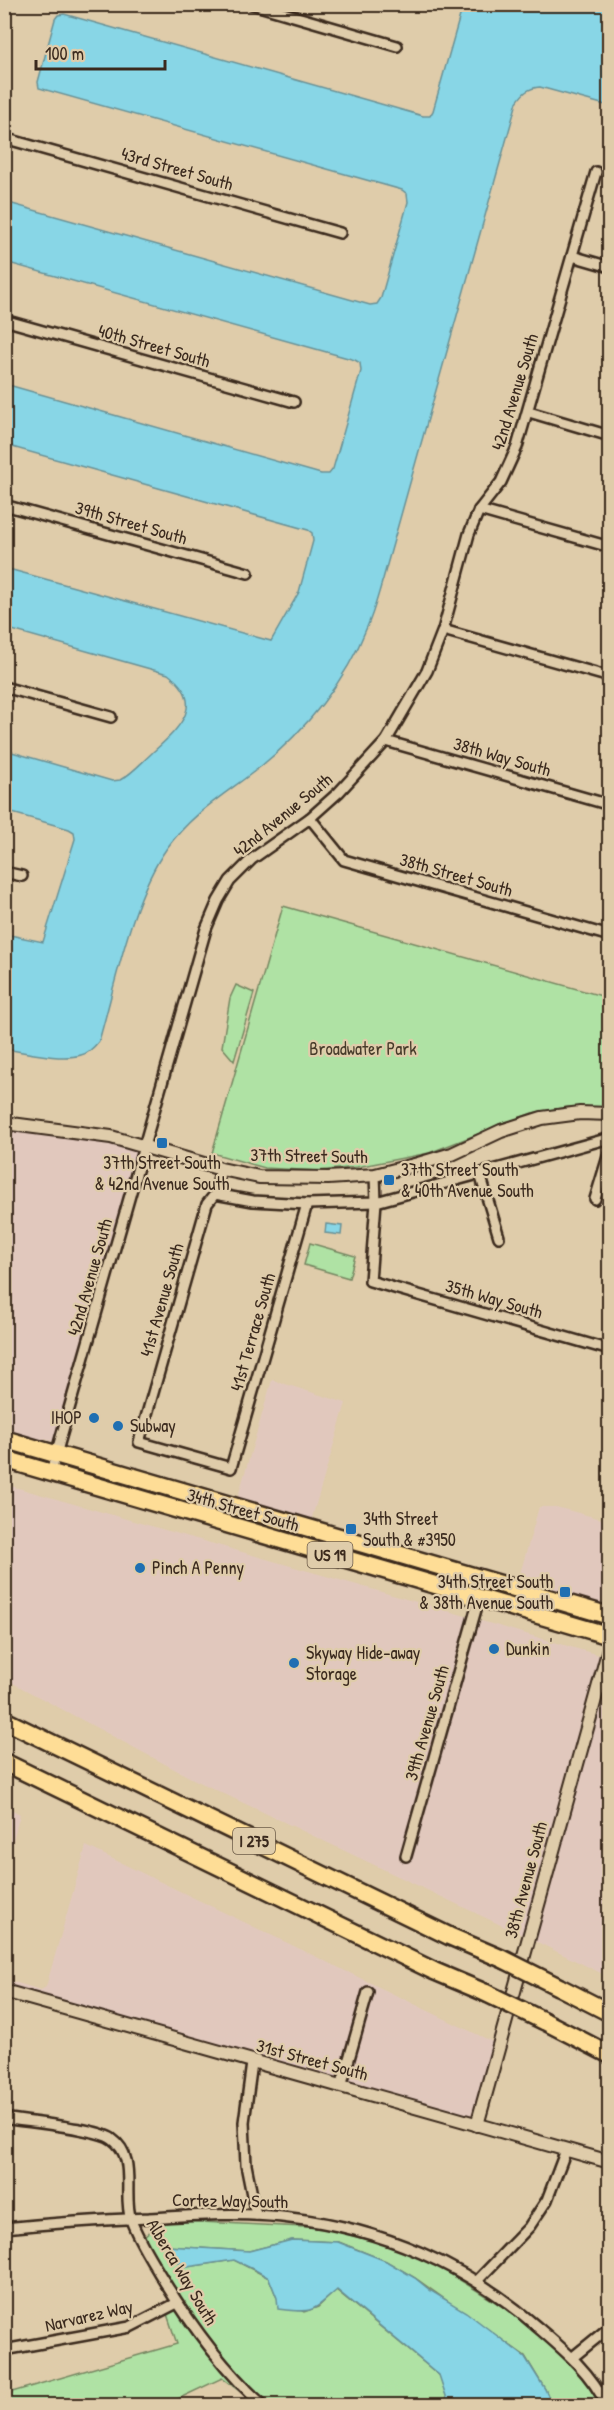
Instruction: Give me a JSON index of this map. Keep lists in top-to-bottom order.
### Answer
{
  "streets": {
    "highway": ["34th Street South", "US 19", "I 275"],
    "street": [
      "43rd Street South",
      "40th Street South",
      "42nd Avenue South",
      "39th Street South",
      "38th Way South",
      "38th Street South",
      "37th Street South",
      "35th Way South",
      "41st Avenue South",
      "41st Terrace South",
      "39th Avenue South",
      "38th Avenue South",
      "31st Street South",
      "Cortez Way South",
      "Alberca Way South",
      "Narvarez Way"
    ]
  },
  "crossings": [
    ["42nd Avenue South", "38th Way South"],
    ["42nd Avenue South", "38th Street South"],
    ["42nd Avenue South", "37th Street South"],
    ["42nd Avenue South", "34th Street South"],
    ["37th Street South", "41st Avenue South"],
    ["41st Avenue South", "41st Terrace South"],
    ["34th Street South", "39th Avenue South"],
    ["38th Avenue South", "31st Street South"],
    ["Cortez Way South", "Alberca Way South"],
    ["Alberca Way South", "Narvarez Way"]
  ],
  "parks": ["Broadwater Park"],
  "places": {
    "transit": [
      "37th Street South & 42nd Avenue South",
      "37th Street South & 40th Avenue South",
      "34th Street South & #3950",
      "34th Street South & 38th Avenue South"
    ],
    "other": [
      "IHOP",
      "Subway",
      "Pinch A Penny",
      "Dunkin'",
      "Skyway Hide-away Storage"
    ]
  },
  "scale_bar": "100 m"
}
